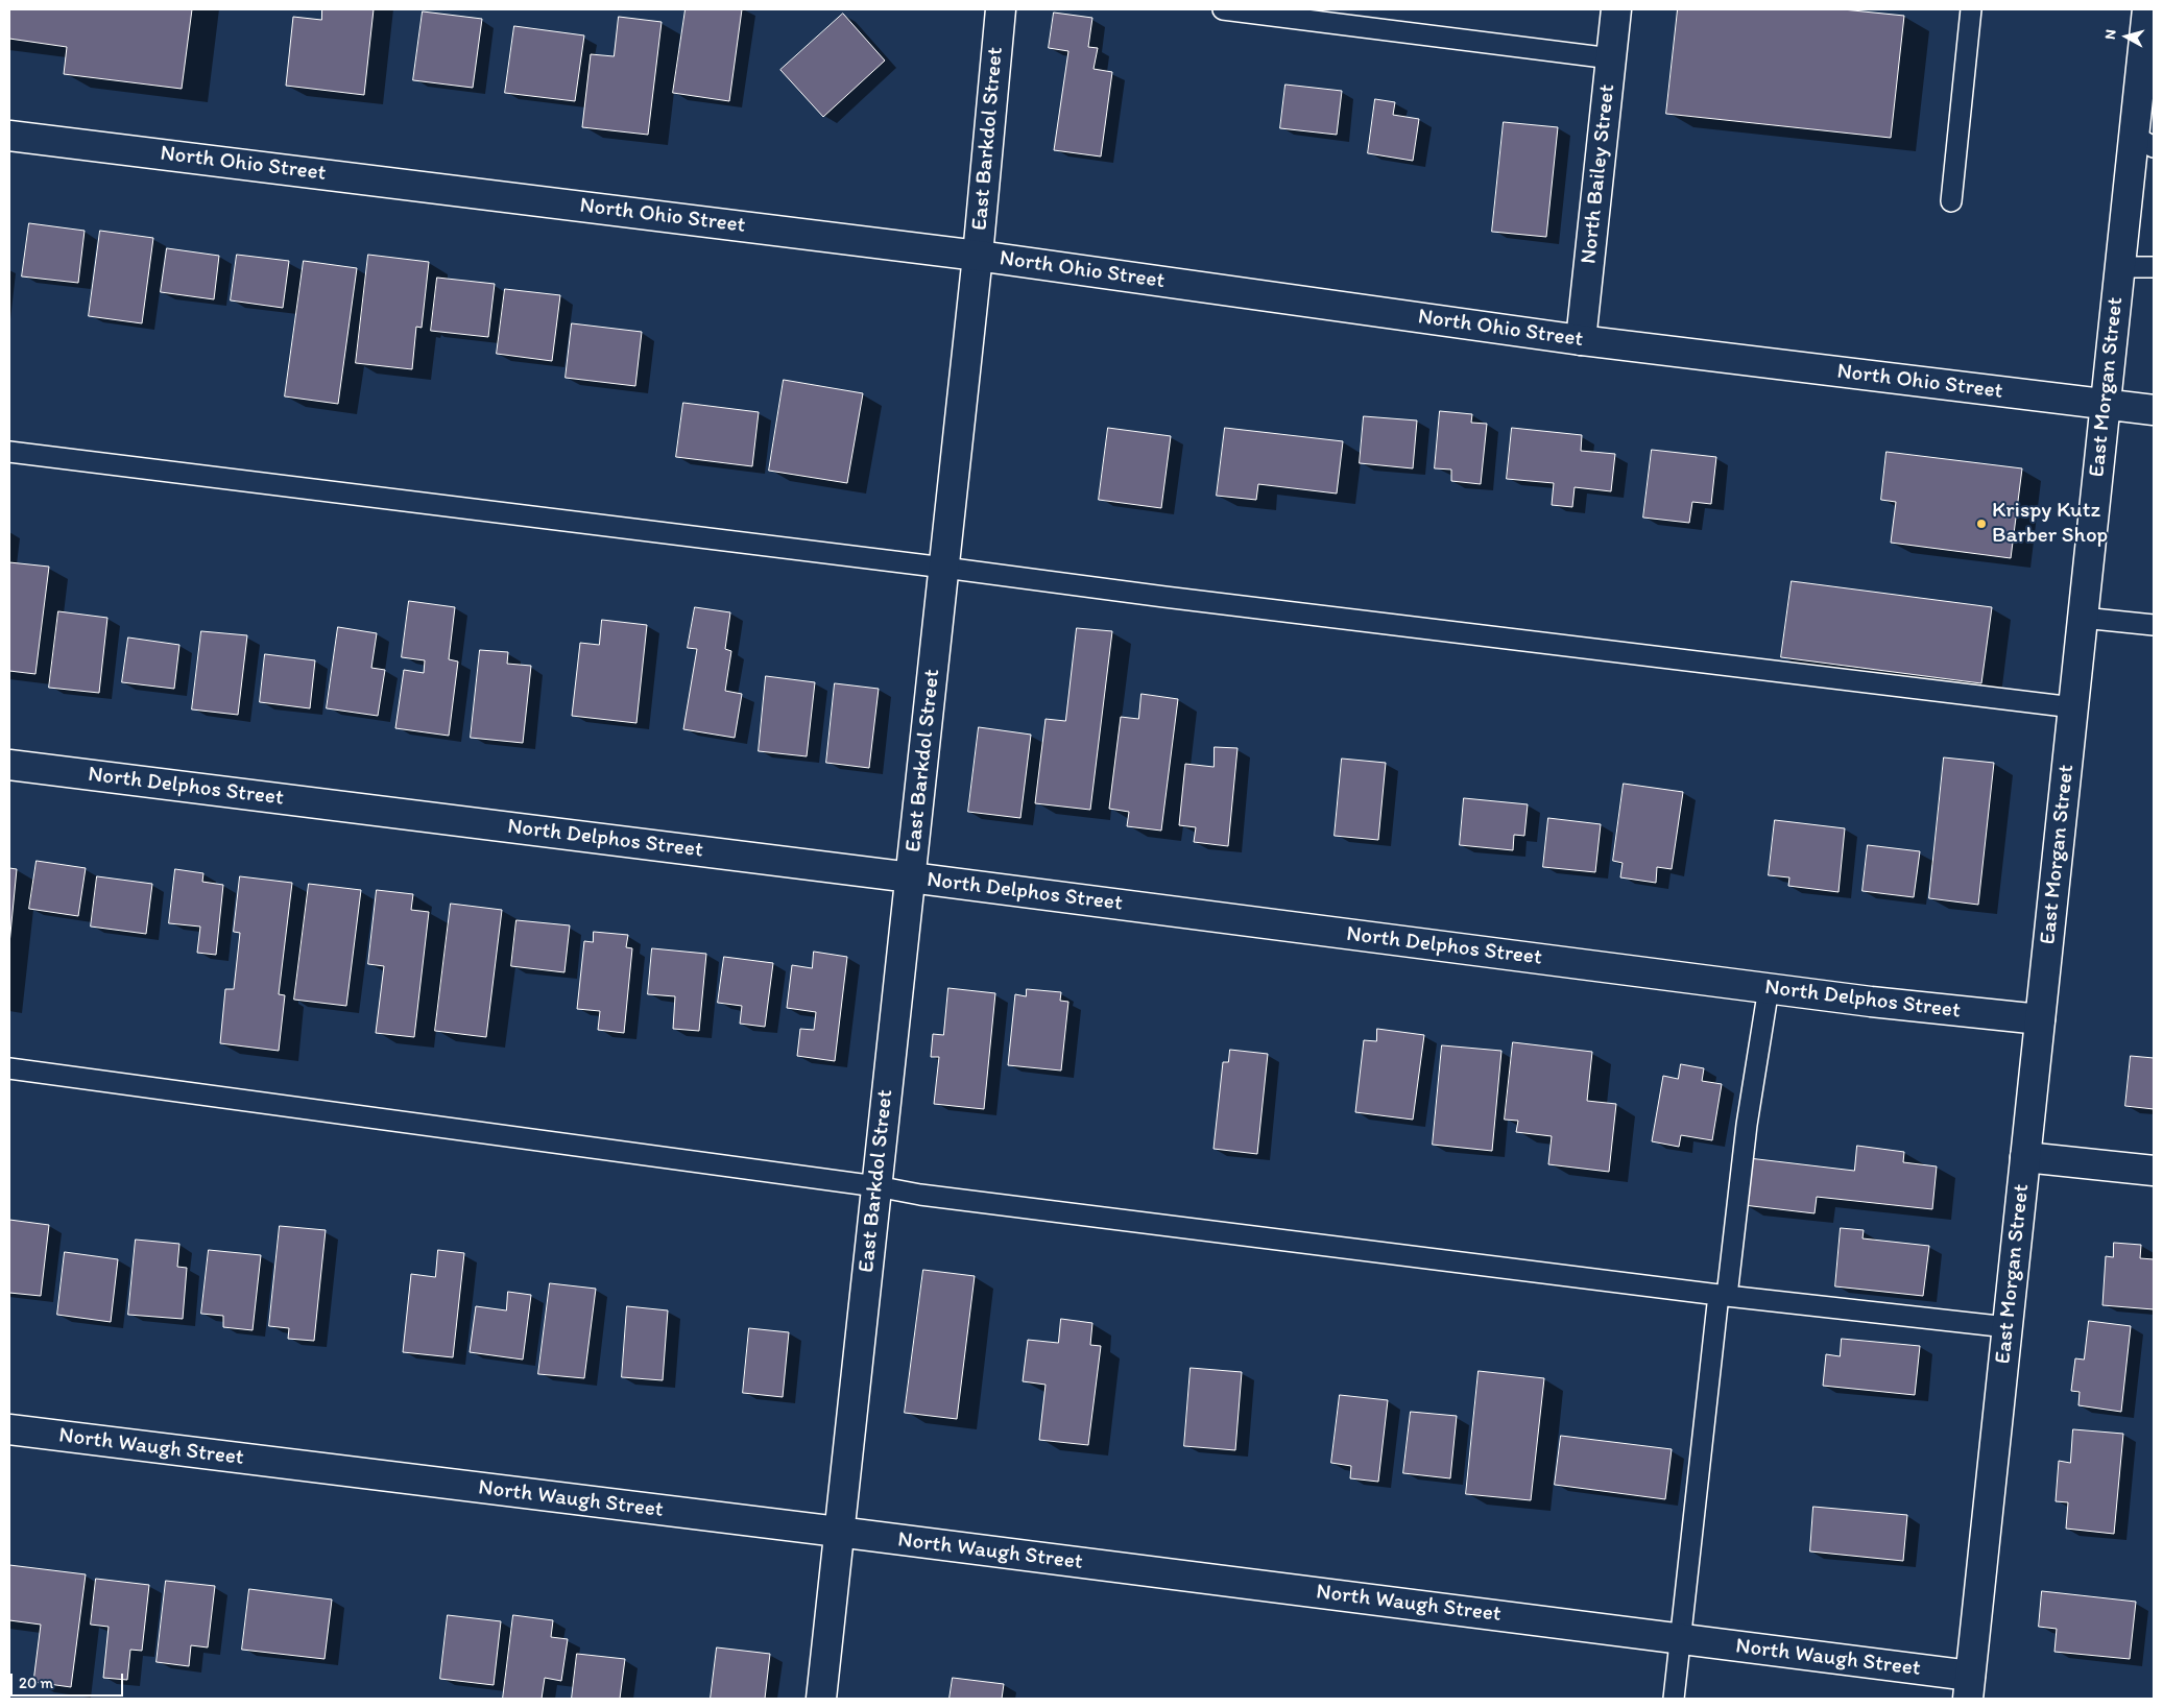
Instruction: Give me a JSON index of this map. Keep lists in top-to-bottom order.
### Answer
{
  "streets": {
    "street": [
      "East Barkdol Street",
      "North Ohio Street",
      "North Bailey Street",
      "East Morgan Street",
      "North Delphos Street",
      "North Waugh Street"
    ]
  },
  "crossings": [
    ["East Barkdol Street", "North Ohio Street"],
    ["East Barkdol Street", "North Delphos Street"],
    ["East Barkdol Street", "North Waugh Street"],
    ["North Ohio Street", "North Bailey Street"],
    ["North Ohio Street", "East Morgan Street"],
    ["East Morgan Street", "North Delphos Street"],
    ["East Morgan Street", "North Waugh Street"]
  ],
  "places": ["Krispy Kutz Barber Shop"],
  "scale_bar": "20 m",
  "north": "left"
}
